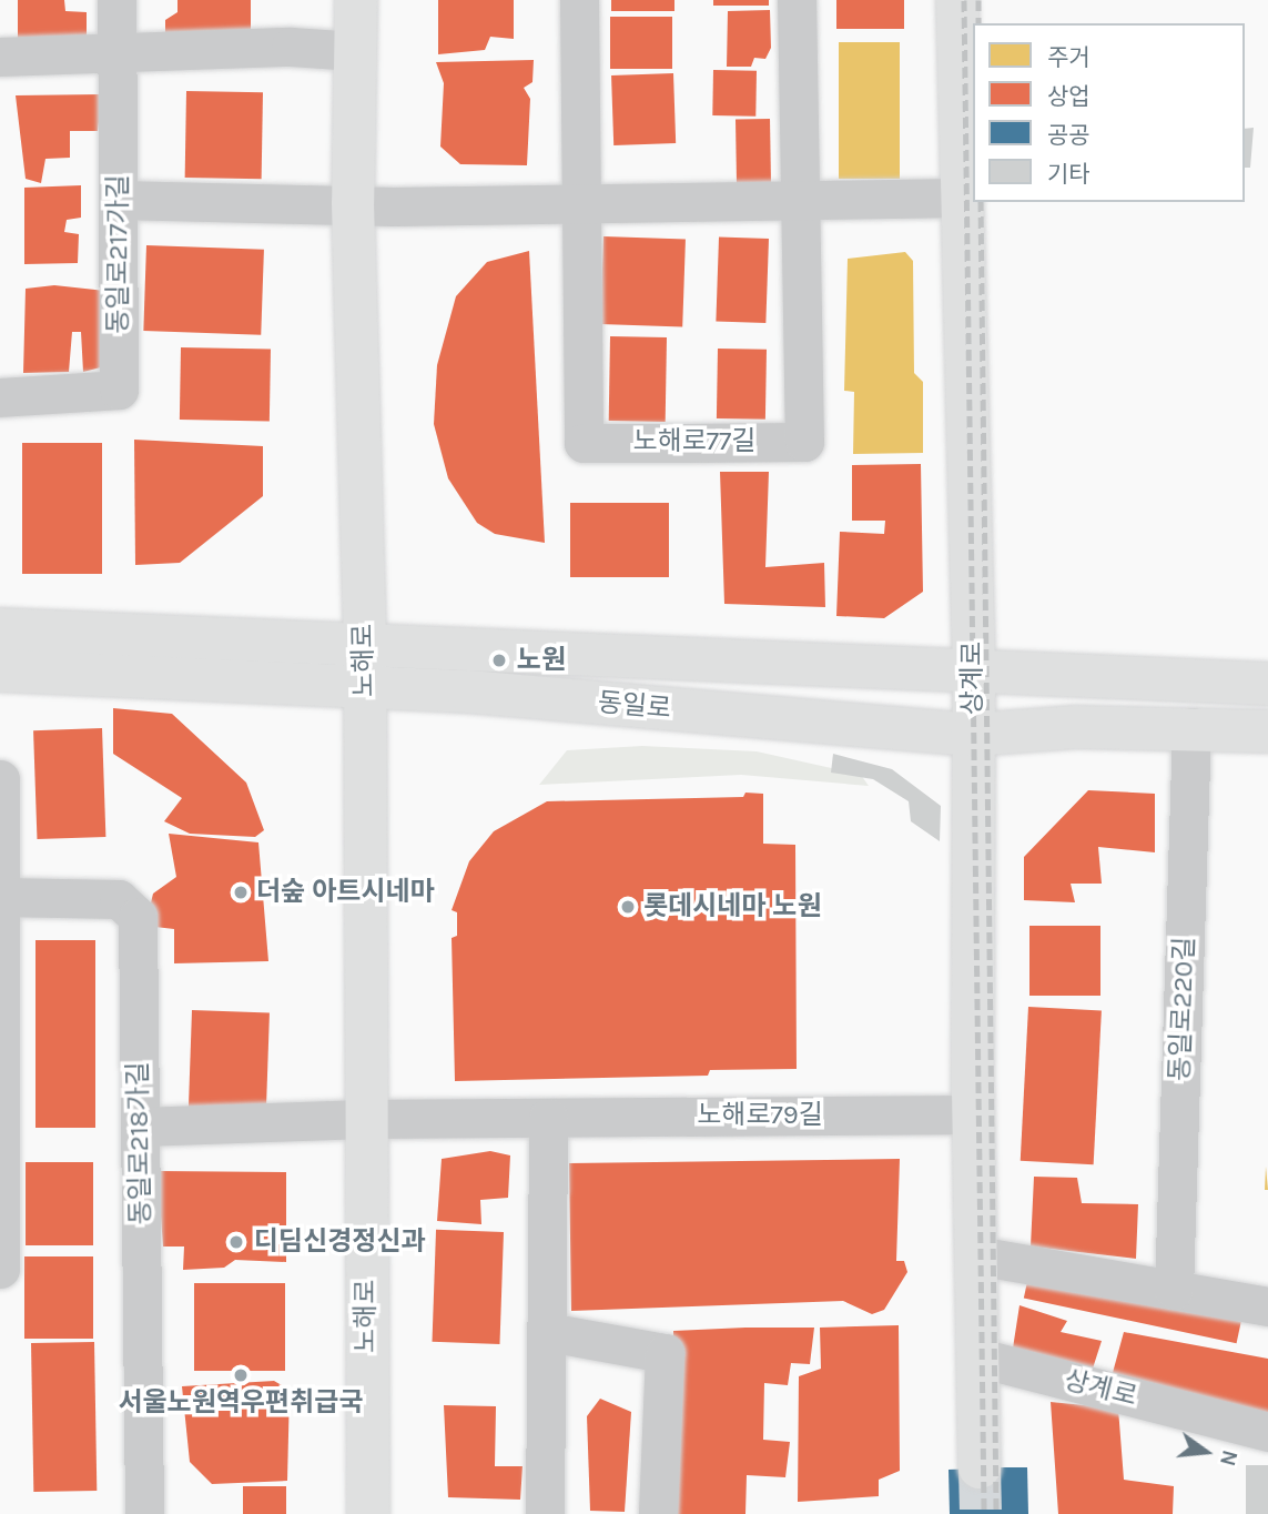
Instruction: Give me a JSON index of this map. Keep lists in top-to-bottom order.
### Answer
{
  "streets": {
    "main road": ["노해로", "상계로", "동일로"],
    "street": [
      "동일로217가길",
      "노해로77길",
      "동일로220길",
      "노해로79길",
      "동일로218가길"
    ]
  },
  "crossings": [
    ["노해로", "동일로"],
    ["노해로", "노해로79길"],
    ["상계로", "동일로"],
    ["상계로", "노해로79길"],
    ["동일로", "동일로220길"]
  ],
  "places": [
    "노원",
    "더숲 아트시네마",
    "롯데시네마 노원",
    "디딤신경정신과",
    "서울노원역우편취급국"
  ],
  "legend": [
    "주거",
    "상업",
    "공공",
    "기타"
  ],
  "north": "right"
}
